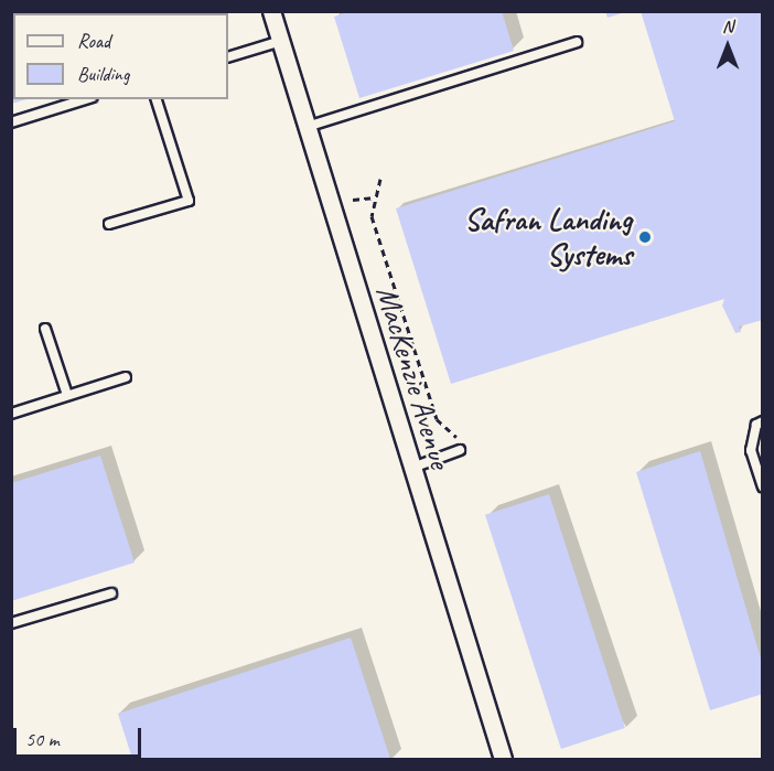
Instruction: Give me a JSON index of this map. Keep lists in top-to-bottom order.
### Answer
{
  "streets": {
    "street": ["MacKenzie Avenue"]
  },
  "places": ["Safran Landing Systems"],
  "legend": ["Road", "Building"],
  "scale_bar": "50 m",
  "north": "top"
}
